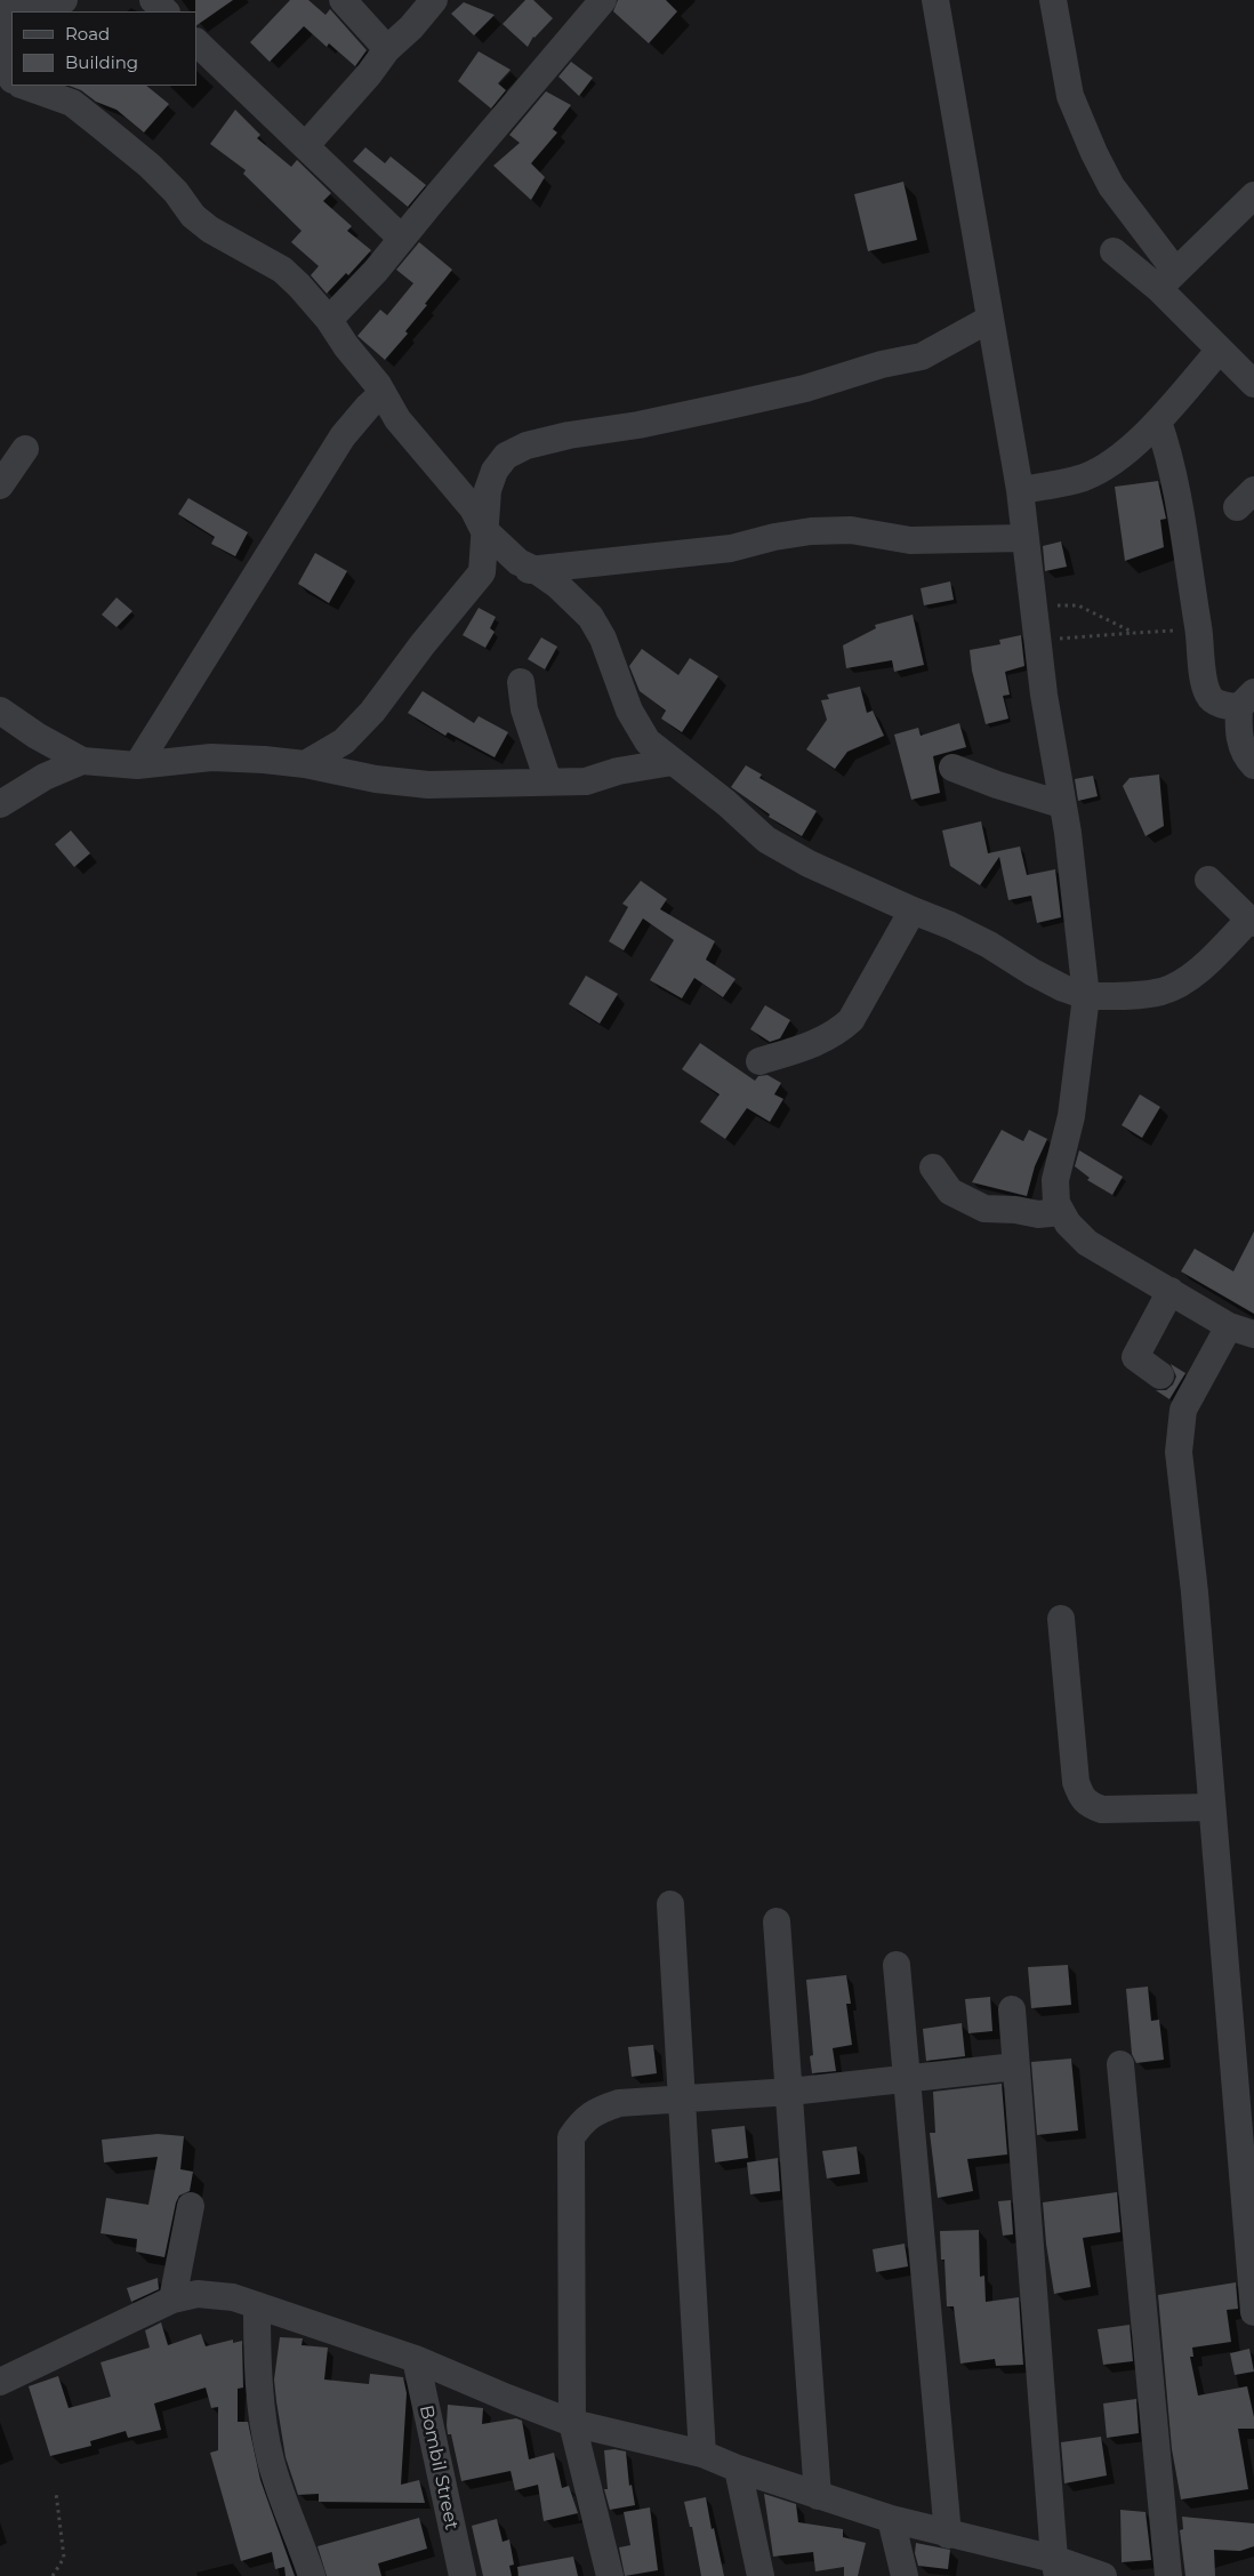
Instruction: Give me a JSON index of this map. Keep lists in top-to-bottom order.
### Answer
{
  "streets": {
    "street": ["Bombil Street"]
  },
  "legend": ["Road", "Building"]
}
